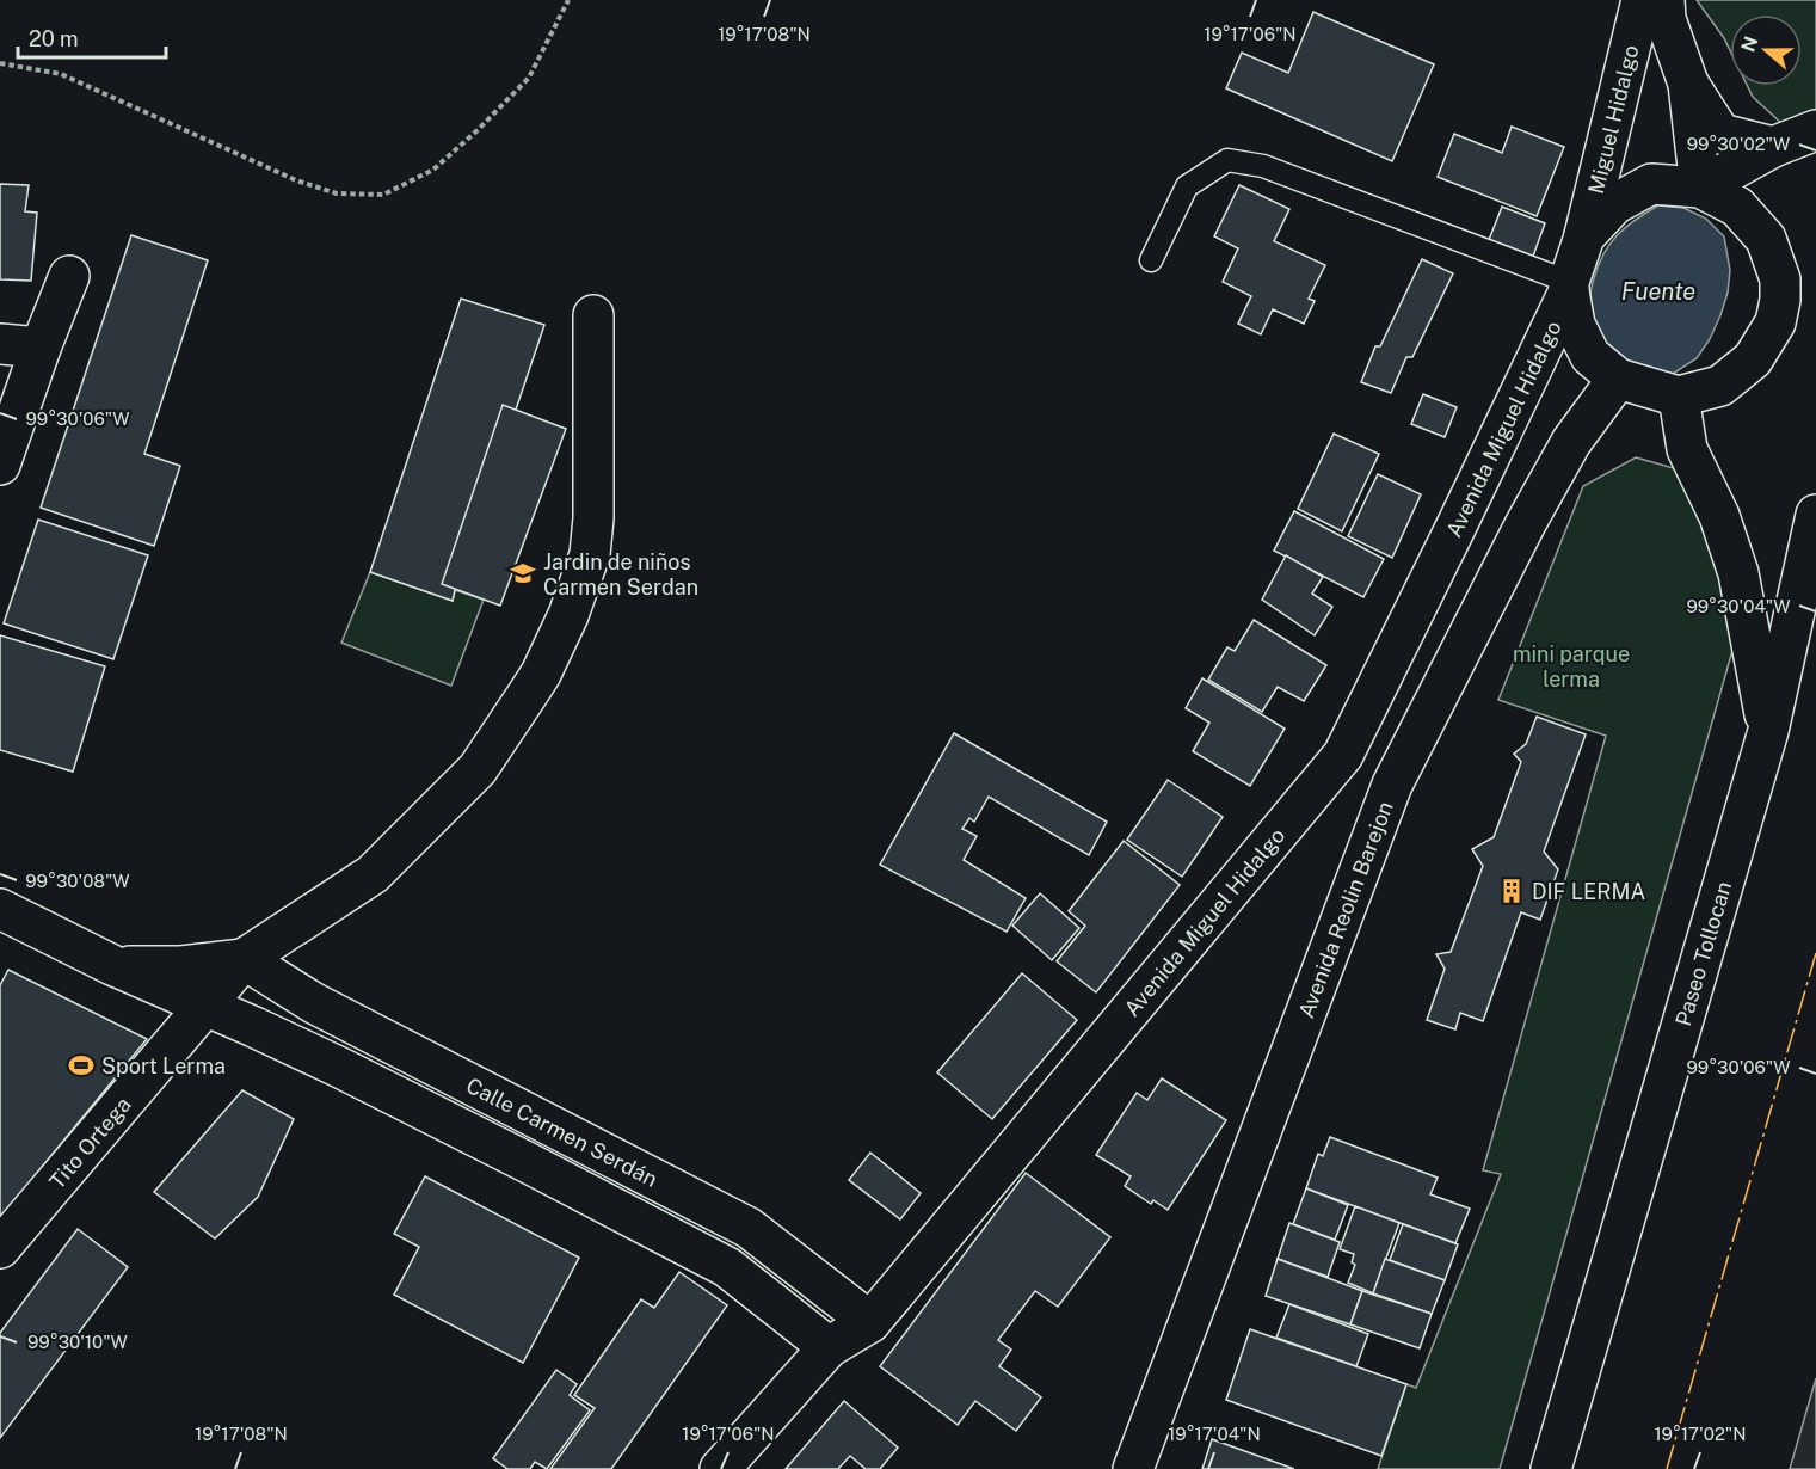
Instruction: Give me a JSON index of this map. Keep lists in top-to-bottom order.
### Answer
{
  "streets": {
    "main road": [
      "Miguel Hidalgo",
      "Avenida Miguel Hidalgo",
      "Avenida Reolin Barejon",
      "Paseo Tollocan",
      "Calle Carmen Serdán",
      "Tito Ortega"
    ]
  },
  "crossings": [
    ["Miguel Hidalgo", "Avenida Miguel Hidalgo"],
    ["Miguel Hidalgo", "Avenida Reolin Barejon"],
    ["Avenida Miguel Hidalgo", "Avenida Reolin Barejon"],
    ["Avenida Miguel Hidalgo", "Calle Carmen Serdán"],
    ["Calle Carmen Serdán", "Tito Ortega"]
  ],
  "water": ["Fuente"],
  "parks": ["mini parque lerma"],
  "places": {
    "school or university": ["Jardin de niños Carmen Serdan"],
    "building": ["DIF LERMA"],
    "sports": ["Sport Lerma"]
  },
  "scale_bar": "20 m",
  "north": "left",
  "coordinates": [
    "19°17'08\"N",
    "19°17'06\"N",
    "99°30'02\"W",
    "99°30'06\"W",
    "99°30'04\"W",
    "99°30'08\"W",
    "99°30'10\"W",
    "19°17'04\"N",
    "19°17'02\"N"
  ]
}
